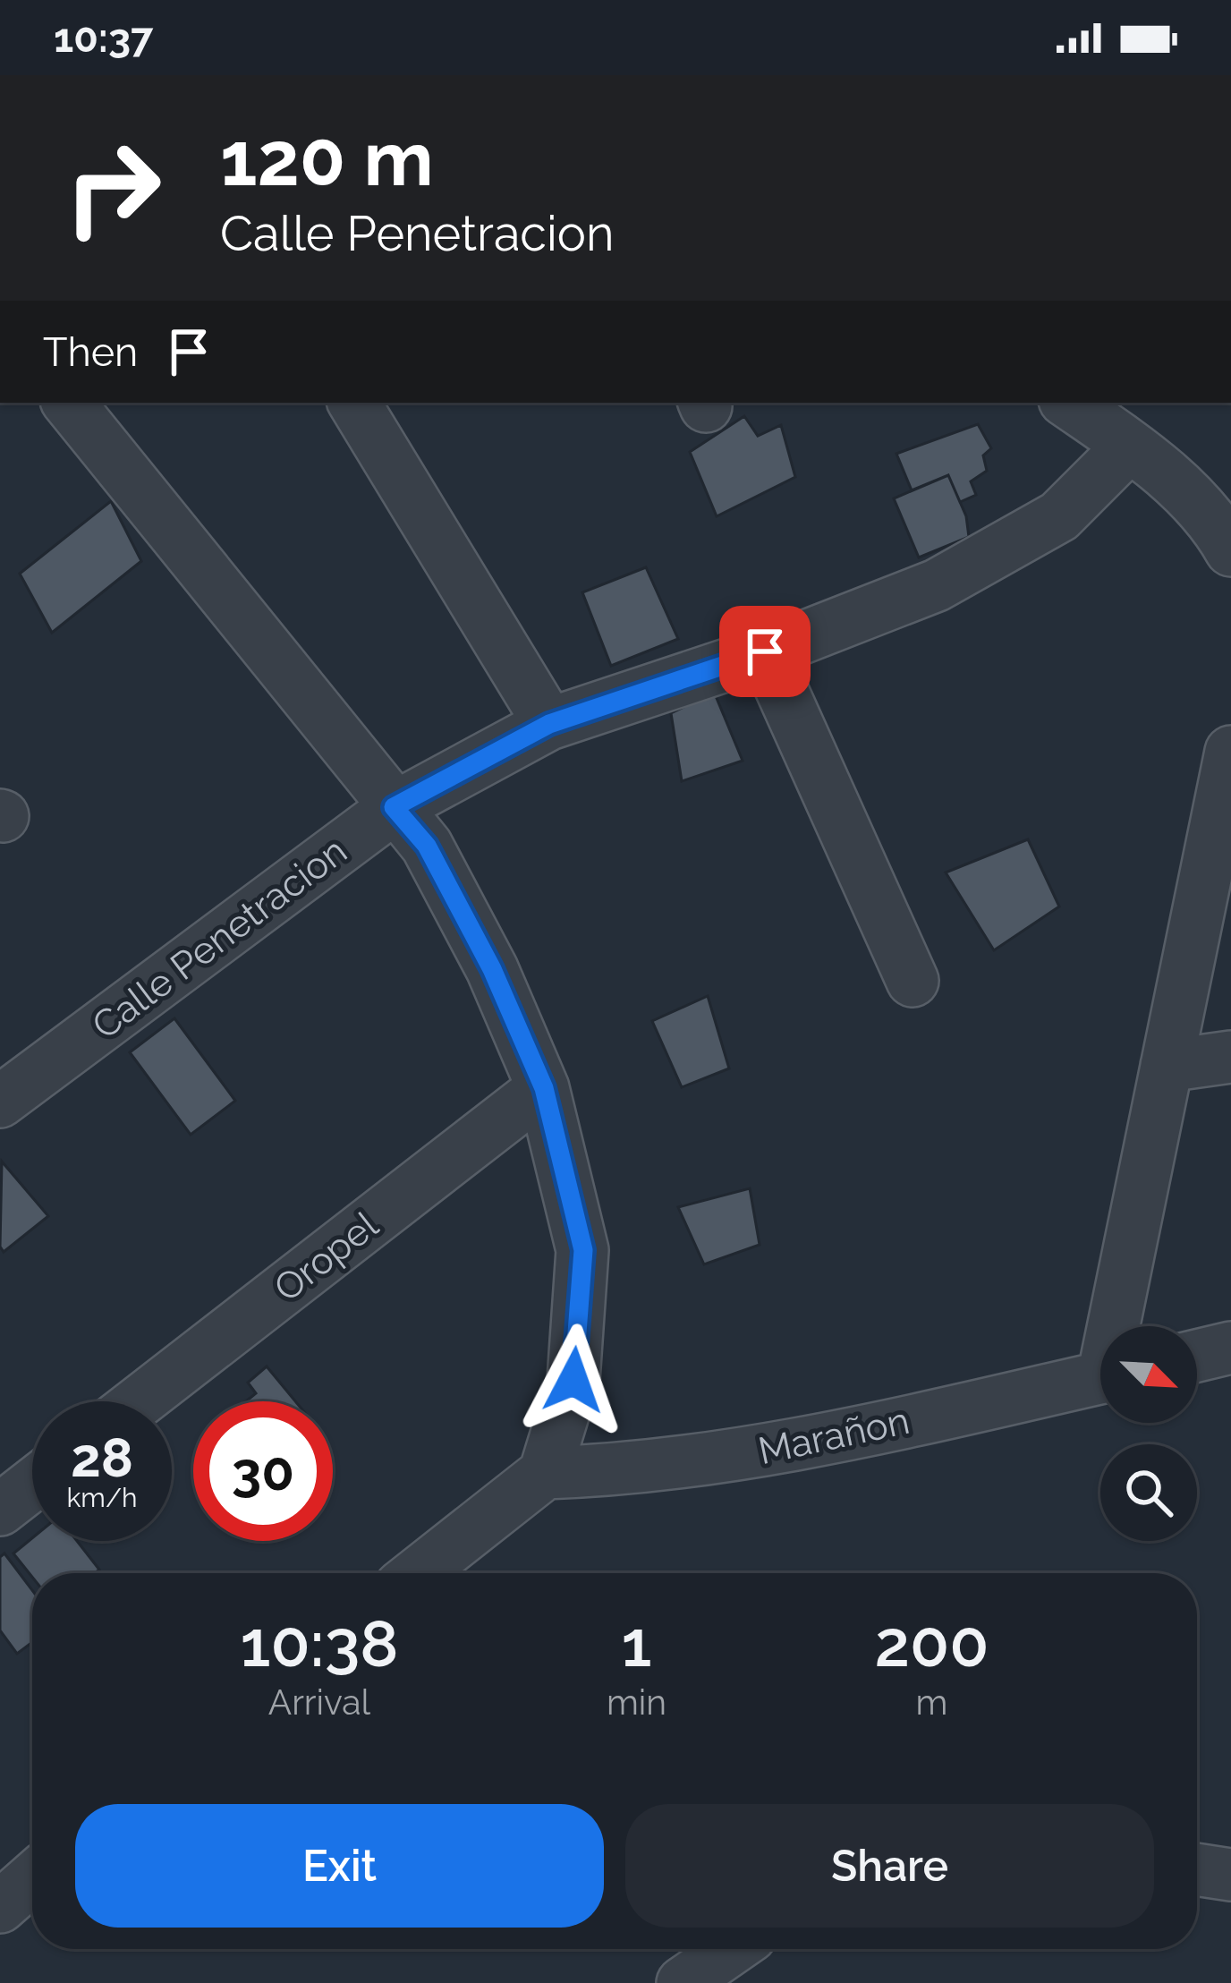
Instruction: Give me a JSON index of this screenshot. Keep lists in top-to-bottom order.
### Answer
{
  "streets": {
    "street": ["Calle Penetracion", "Oropel", "Marañon"]
  },
  "north": "bottom right",
  "page": {
    "status": "10:37",
    "turn": ["120 m", "Calle Penetracion"],
    "then": "Then",
    "speed": "28 km/h",
    "limit": "30",
    "eta": [
      "10:38",
      "Arrival",
      "1",
      "min",
      "200",
      "m"
    ],
    "buttons": ["Exit", "Share"]
  }
}
